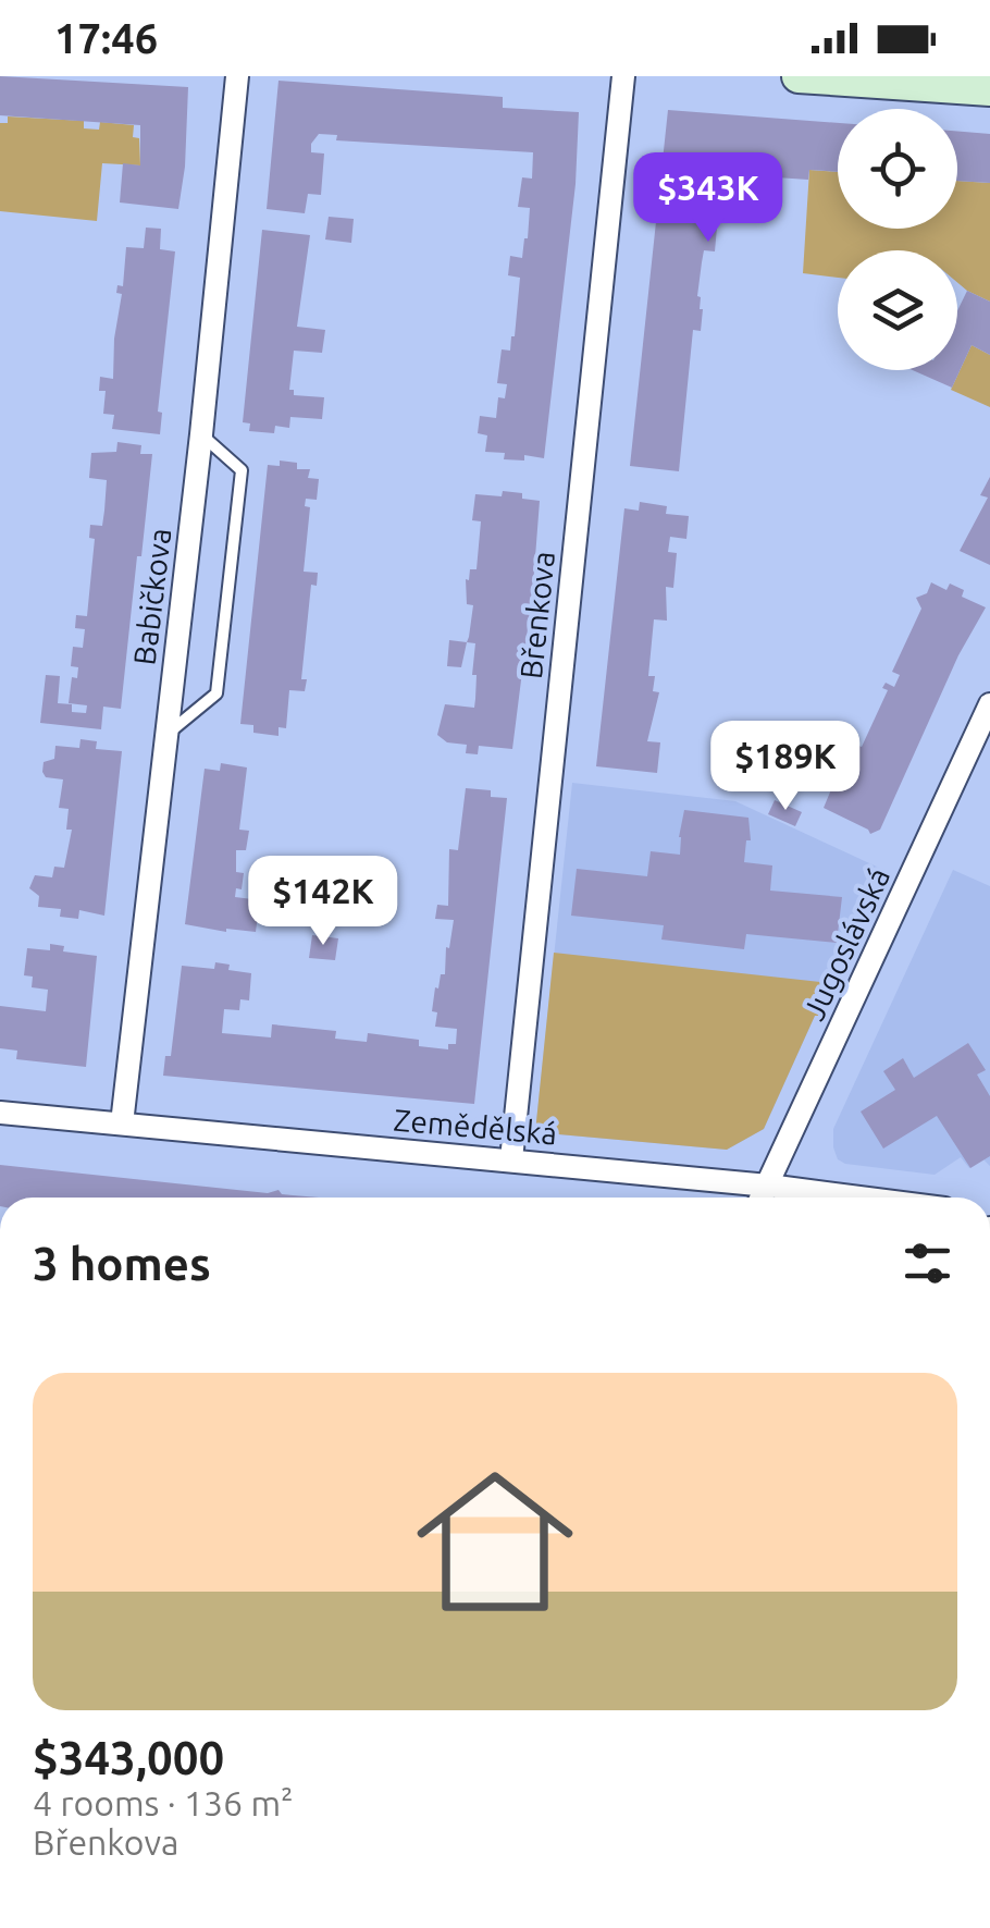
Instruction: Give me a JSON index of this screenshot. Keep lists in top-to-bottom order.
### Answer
{
  "streets": {
    "street": [
      "Babičkova",
      "Břenkova",
      "Jugoslávská",
      "Zemědělská"
    ]
  },
  "crossings": [
    ["Babičkova", "Zemědělská"],
    ["Břenkova", "Zemědělská"],
    ["Jugoslávská", "Zemědělská"]
  ],
  "page": {
    "status": "17:46",
    "price": ["$343K", "$189K", "$142K"],
    "heading": "3 homes",
    "list": [
      {
        "name": "$343,000",
        "note": "4 rooms · 136 m² · Břenkova"
      }
    ]
  }
}
